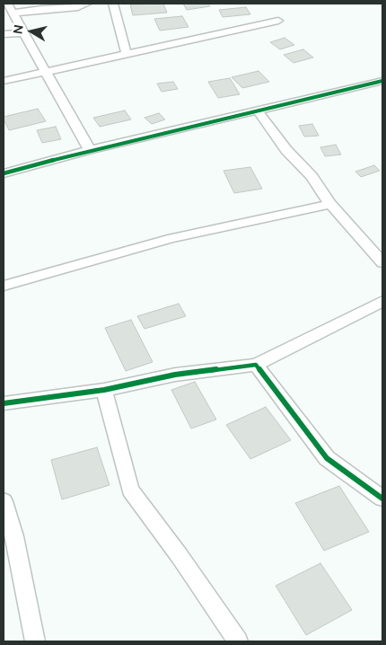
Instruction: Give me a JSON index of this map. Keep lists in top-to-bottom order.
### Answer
{
  "north": "left"
}
